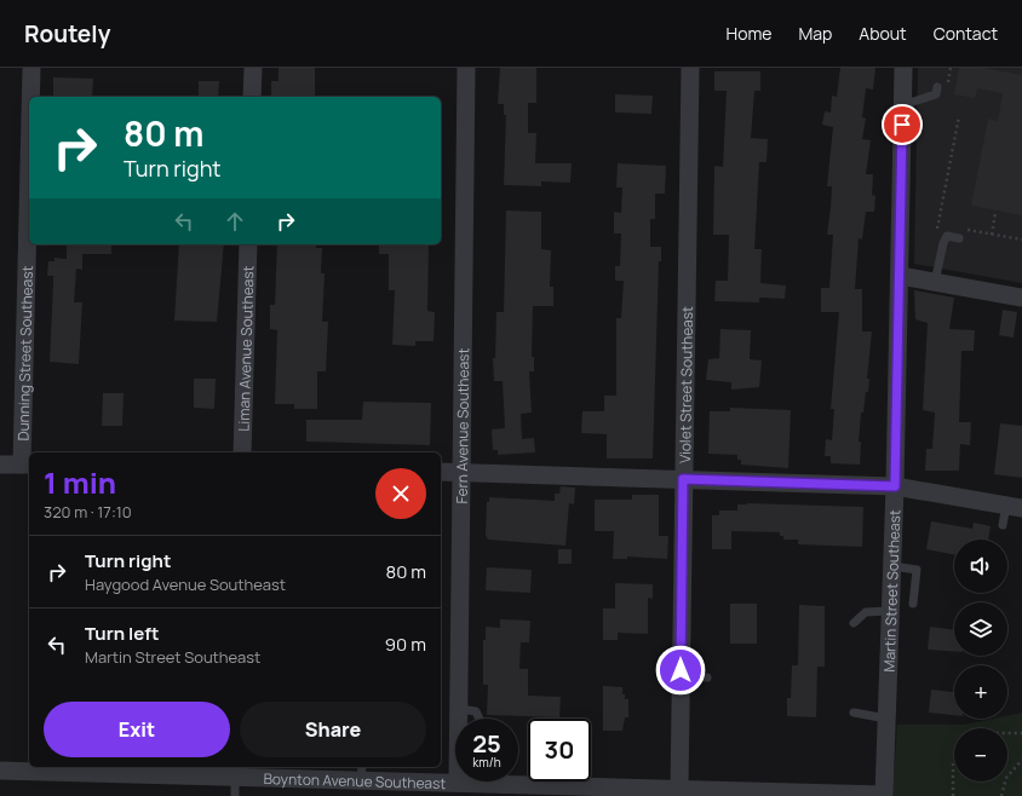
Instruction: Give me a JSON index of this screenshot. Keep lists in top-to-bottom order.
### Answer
{
  "streets": {
    "street": [
      "Liman Avenue Southeast",
      "Dunning Street Southeast",
      "Violet Street Southeast",
      "Fern Avenue Southeast",
      "Martin Street Southeast",
      "Boynton Avenue Southeast"
    ]
  },
  "crossings": [
    ["Violet Street Southeast", "Boynton Avenue Southeast"],
    ["Fern Avenue Southeast", "Boynton Avenue Southeast"],
    ["Martin Street Southeast", "Boynton Avenue Southeast"]
  ],
  "page": {
    "header": "Routely",
    "nav": [
      "Home",
      "Map",
      "About",
      "Contact"
    ],
    "turn": ["80 m", "Turn right"],
    "heading": ["1 min", "320 m · 17:10"],
    "list": [
      {
        "name": "Turn right",
        "note": "Haygood Avenue Southeast",
        "value": "80 m"
      },
      {
        "name": "Turn left",
        "note": "Martin Street Southeast",
        "value": "90 m"
      }
    ],
    "map_buttons": ["+", "−"],
    "buttons": ["Exit", "Share"],
    "speed": "25 km/h",
    "limit": "30"
  }
}
